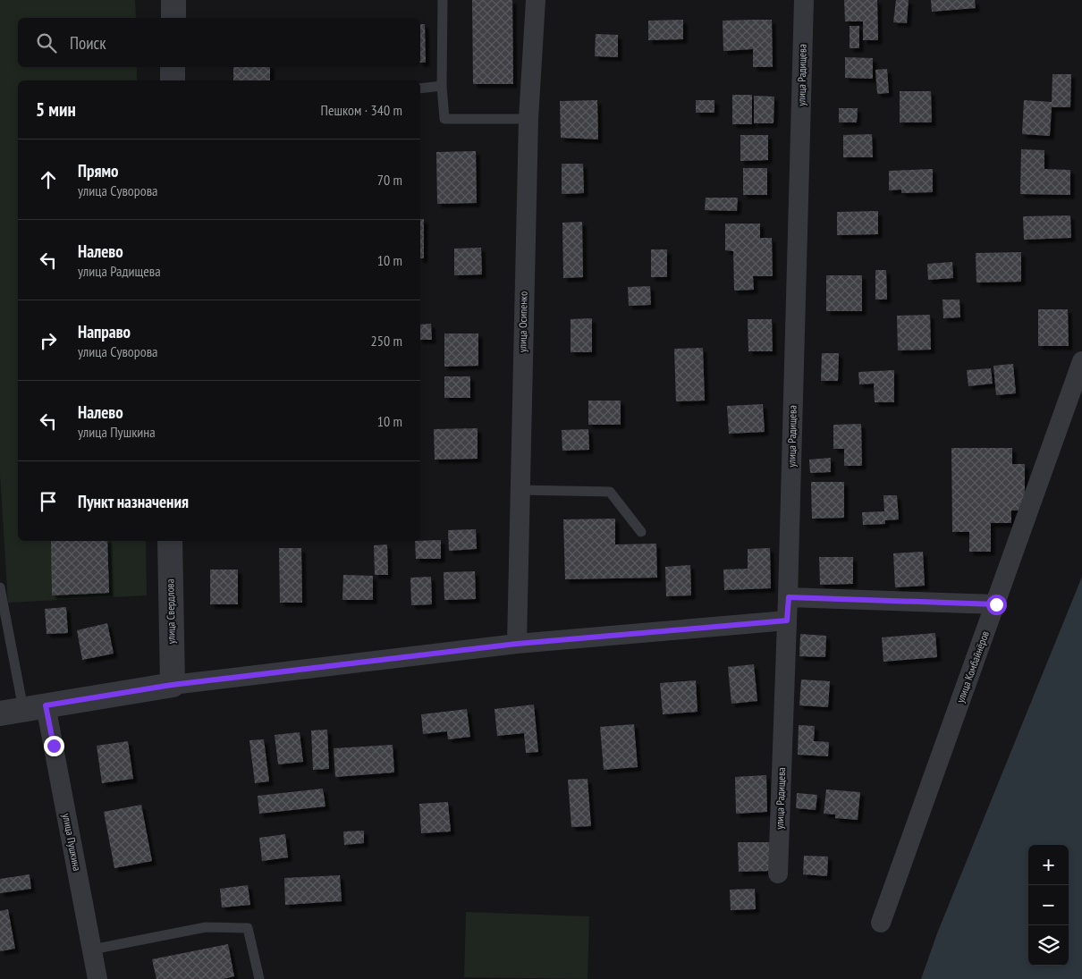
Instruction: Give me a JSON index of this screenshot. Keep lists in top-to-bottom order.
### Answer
{
  "streets": {
    "street": [
      "улица Радищева",
      "улица Осипенко",
      "улица Свердлова",
      "улица Комбайнёров",
      "улица Пушкина"
    ]
  },
  "page": {
    "search": "Поиск",
    "heading": ["5 мин", "Пешком · 340 m"],
    "list": [
      ["Прямо", "улица Суворова", "70 m"],
      ["Налево", "улица Радищева", "10 m"],
      ["Направо", "улица Суворова", "250 m"],
      ["Налево", "улица Пушкина", "10 m"],
      "Пункт назначения"
    ],
    "map_buttons": ["+", "−"]
  }
}
